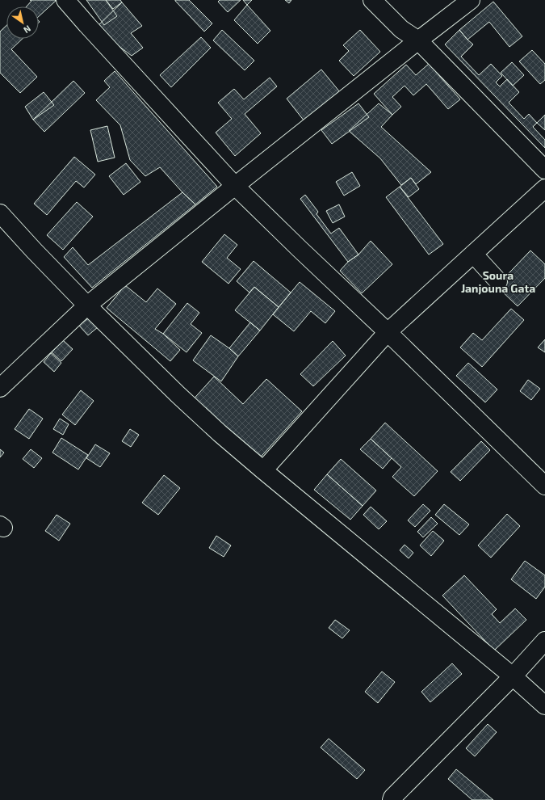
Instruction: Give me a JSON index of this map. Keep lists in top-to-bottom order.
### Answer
{
  "districts": ["Soura Janjouna Gata"],
  "north": "bottom right"
}
